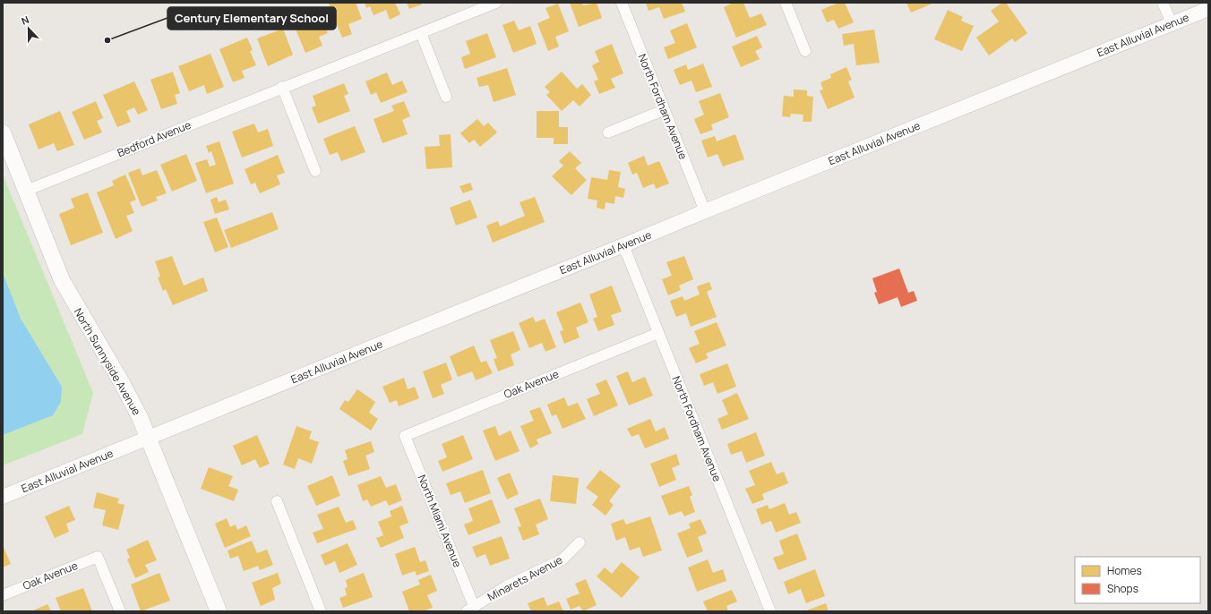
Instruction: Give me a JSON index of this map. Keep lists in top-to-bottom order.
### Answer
{
  "streets": {
    "main road": ["North Sunnyside Avenue"],
    "street": [
      "East Alluvial Avenue",
      "North Fordham Avenue",
      "Bedford Avenue",
      "Oak Avenue",
      "North Miami Avenue",
      "Minarets Avenue"
    ]
  },
  "crossings": [
    ["East Alluvial Avenue", "North Fordham Avenue"],
    ["East Alluvial Avenue", "North Sunnyside Avenue"],
    ["North Fordham Avenue", "Oak Avenue"],
    ["Bedford Avenue", "North Sunnyside Avenue"],
    ["Oak Avenue", "North Miami Avenue"],
    ["North Miami Avenue", "Minarets Avenue"]
  ],
  "places": ["Century Elementary School"],
  "legend": ["Homes", "Shops"],
  "north": "top"
}
